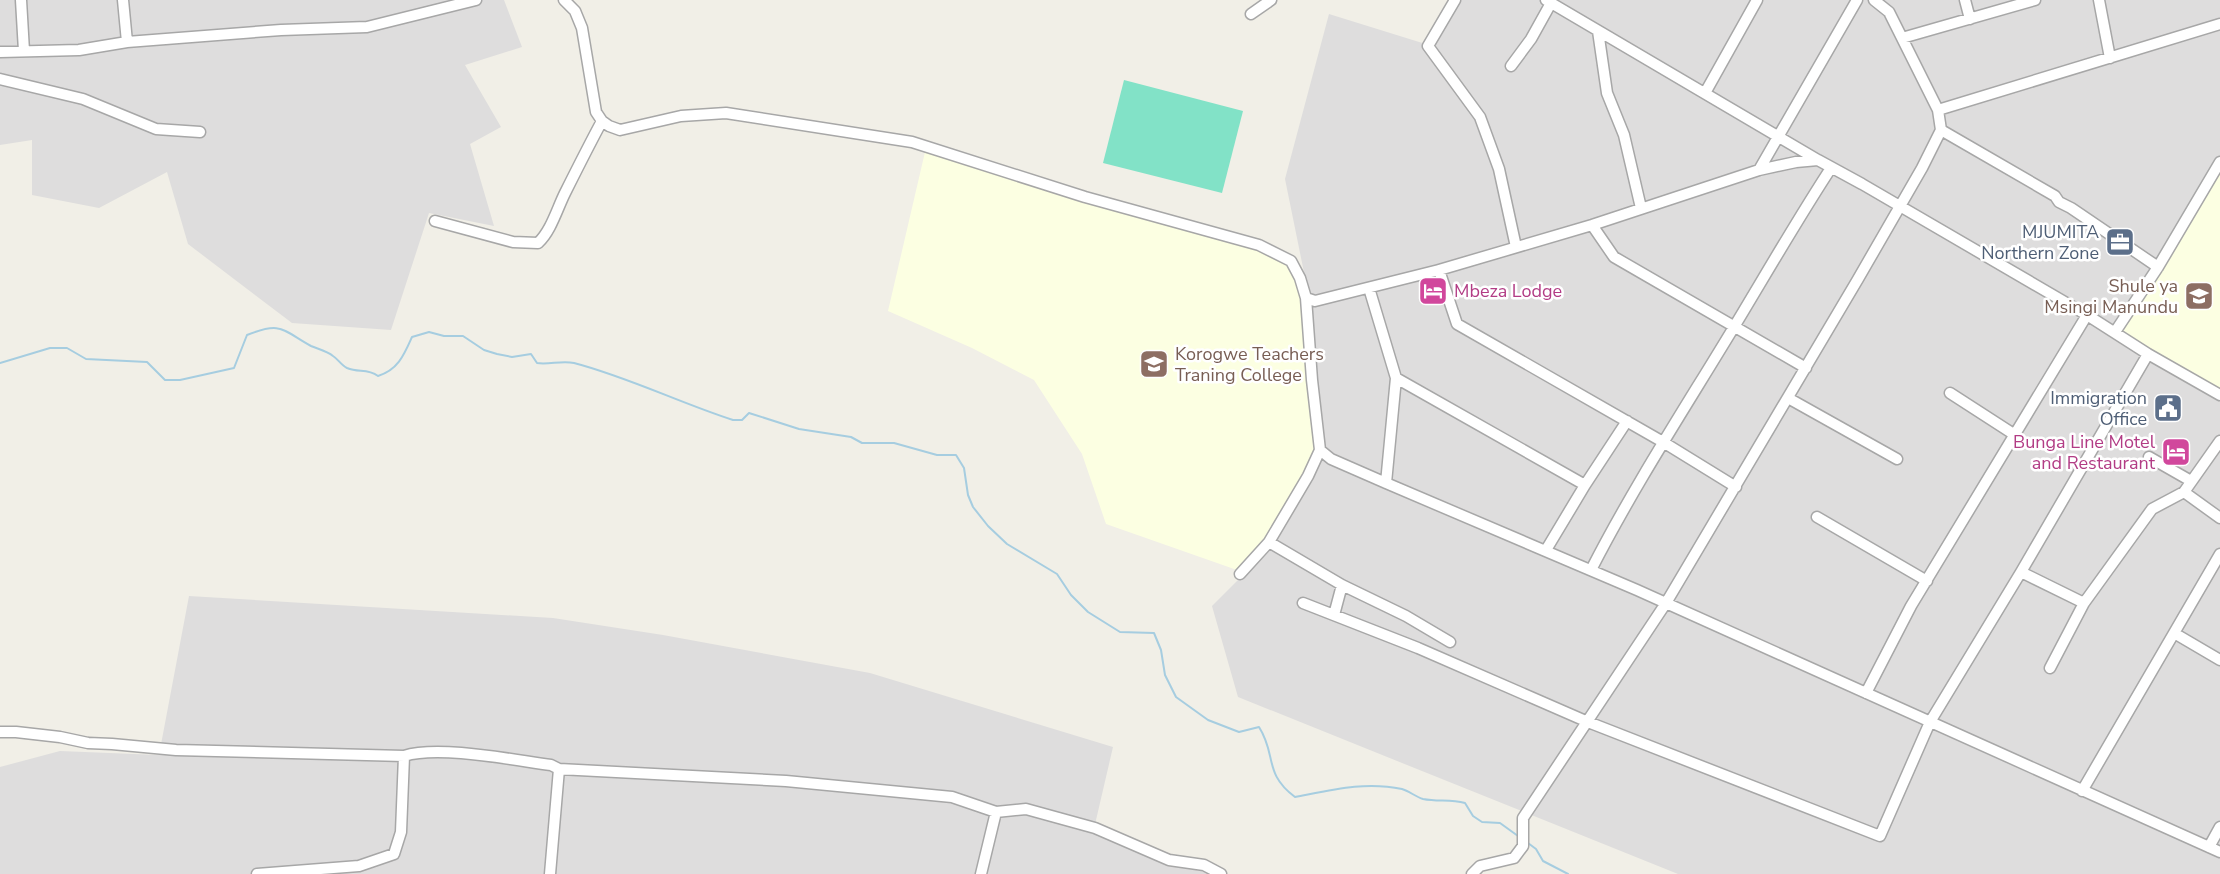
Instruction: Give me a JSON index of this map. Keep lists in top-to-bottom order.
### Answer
{
  "places": {
    "office": ["MJUMITA Northern Zone"],
    "hotel": ["Mbeza Lodge", "Bunga Line Motel and Restaurant"],
    "school or university": ["Shule ya Msingi Manundu", "Korogwe Teachers Traning College"],
    "public building": ["Immigration Office"]
  }
}
